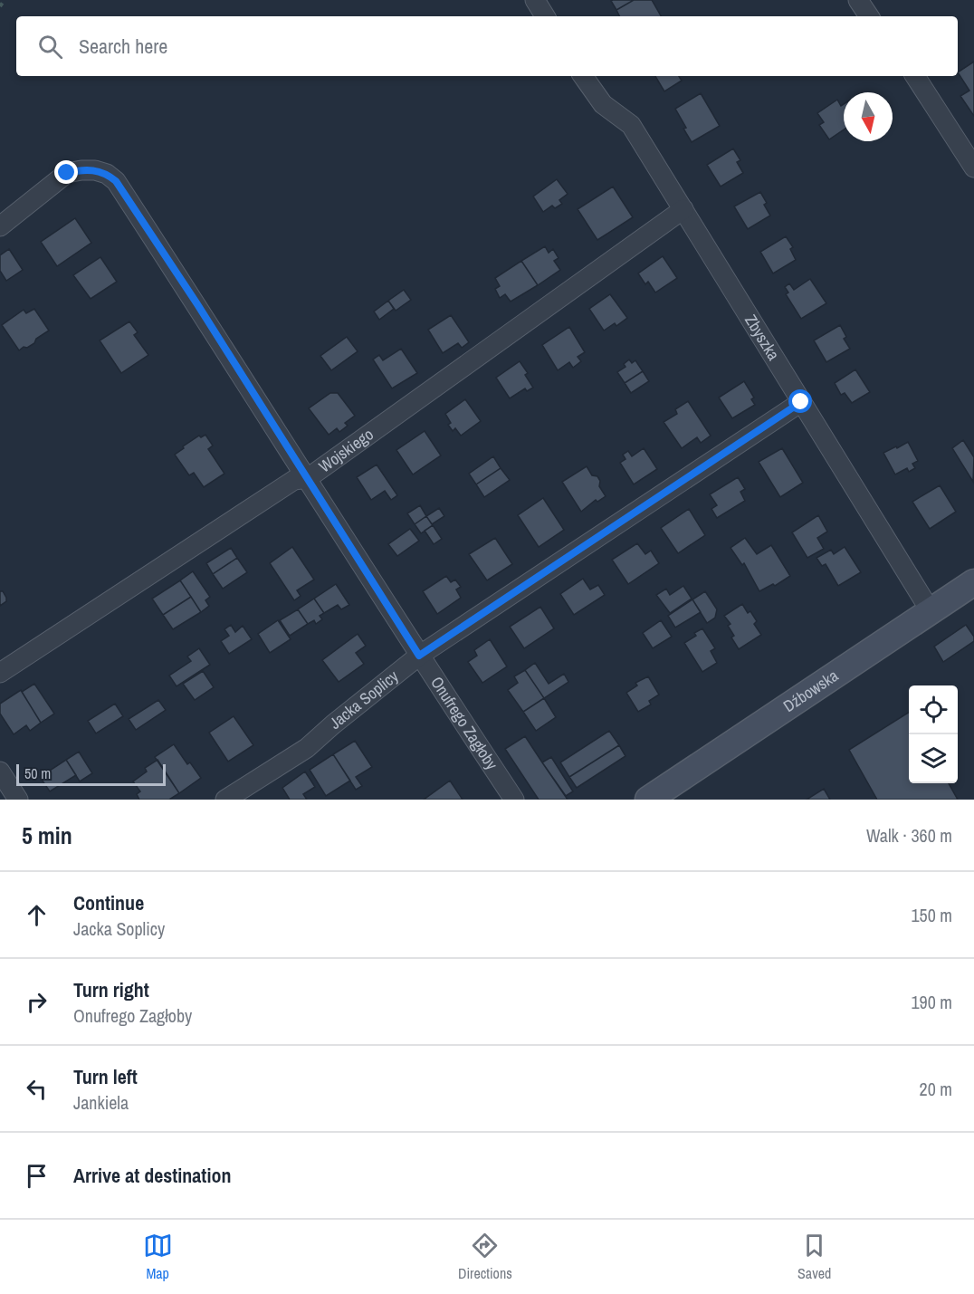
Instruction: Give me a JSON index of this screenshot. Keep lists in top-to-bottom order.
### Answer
{
  "streets": {
    "main road": ["Dźbowska"],
    "street": [
      "Zbyszka",
      "Wojskiego",
      "Jacka Soplicy",
      "Onufrego Zagłoby"
    ]
  },
  "crossings": [
    ["Zbyszka", "Wojskiego"],
    ["Zbyszka", "Dźbowska"],
    ["Zbyszka", "Jacka Soplicy"],
    ["Wojskiego", "Onufrego Zagłoby"],
    ["Jacka Soplicy", "Onufrego Zagłoby"]
  ],
  "scale_bar": "50 m",
  "north": "bottom",
  "page": {
    "search": "Search here",
    "scale": "50 m",
    "heading": ["5 min", "Walk · 360 m"],
    "list": [
      ["Continue", "Jacka Soplicy", "150 m"],
      ["Turn right", "Onufrego Zagłoby", "190 m"],
      ["Turn left", "Jankiela", "20 m"],
      "Arrive at destination"
    ],
    "nav": ["Map", "Directions", "Saved"]
  }
}
